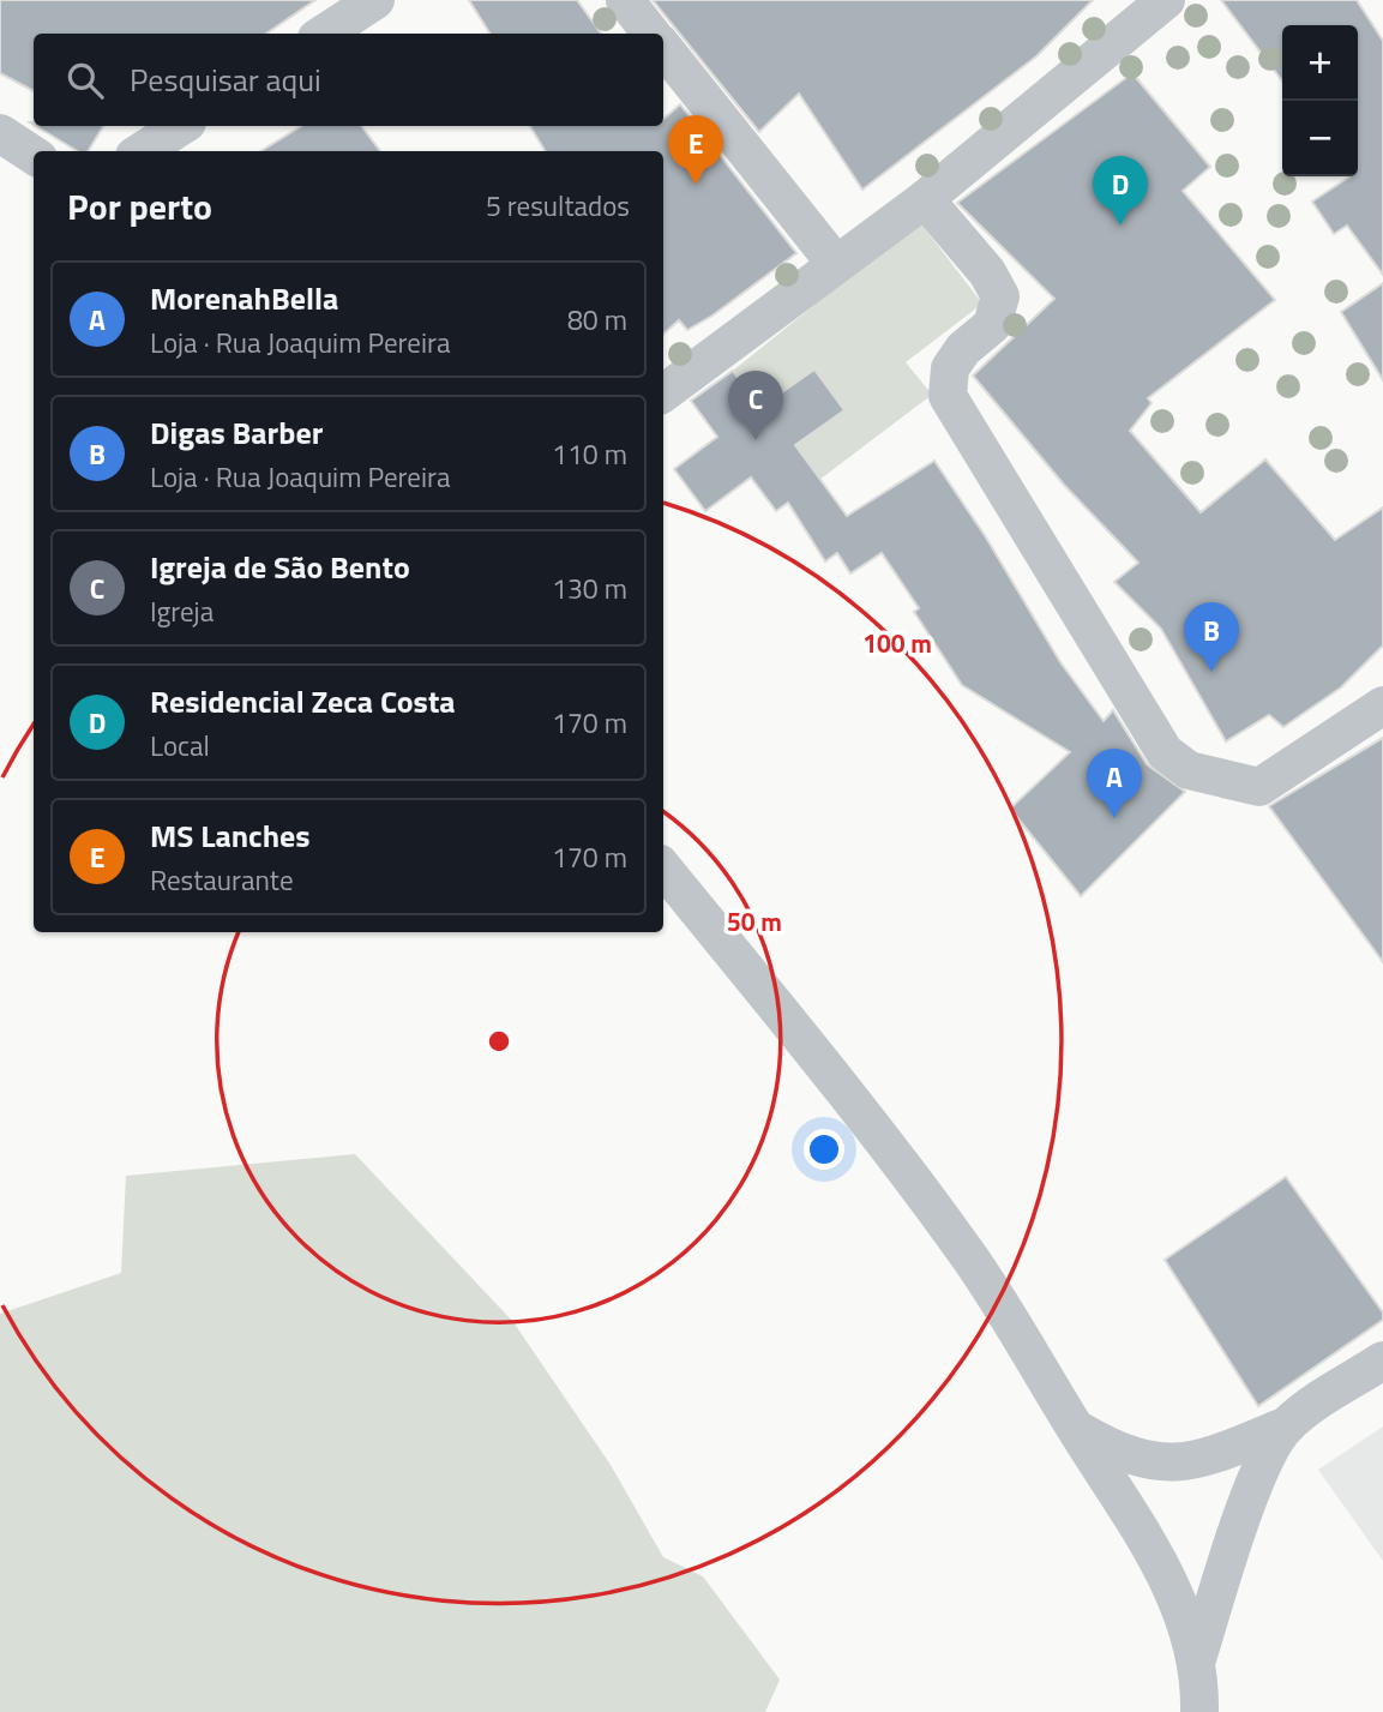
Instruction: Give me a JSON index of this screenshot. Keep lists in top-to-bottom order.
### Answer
{
  "page": {
    "map_buttons": ["+", "−"],
    "search": "Pesquisar aqui",
    "pins": [
      "E",
      "D",
      "C",
      "B",
      "A"
    ],
    "heading": ["Por perto", "5 resultados"],
    "list": [
      {
        "mark": "A",
        "name": "MorenahBella",
        "note": "Loja · Rua Joaquim Pereira",
        "value": "80 m"
      },
      {
        "mark": "B",
        "name": "Digas Barber",
        "note": "Loja · Rua Joaquim Pereira",
        "value": "110 m"
      },
      {
        "mark": "C",
        "name": "Igreja de São Bento",
        "note": "Igreja",
        "value": "130 m"
      },
      {
        "mark": "D",
        "name": "Residencial Zeca Costa",
        "note": "Local",
        "value": "170 m"
      },
      {
        "mark": "E",
        "name": "MS Lanches",
        "note": "Restaurante",
        "value": "170 m"
      }
    ]
  },
  "rings": ["100 m", "50 m"]
}
